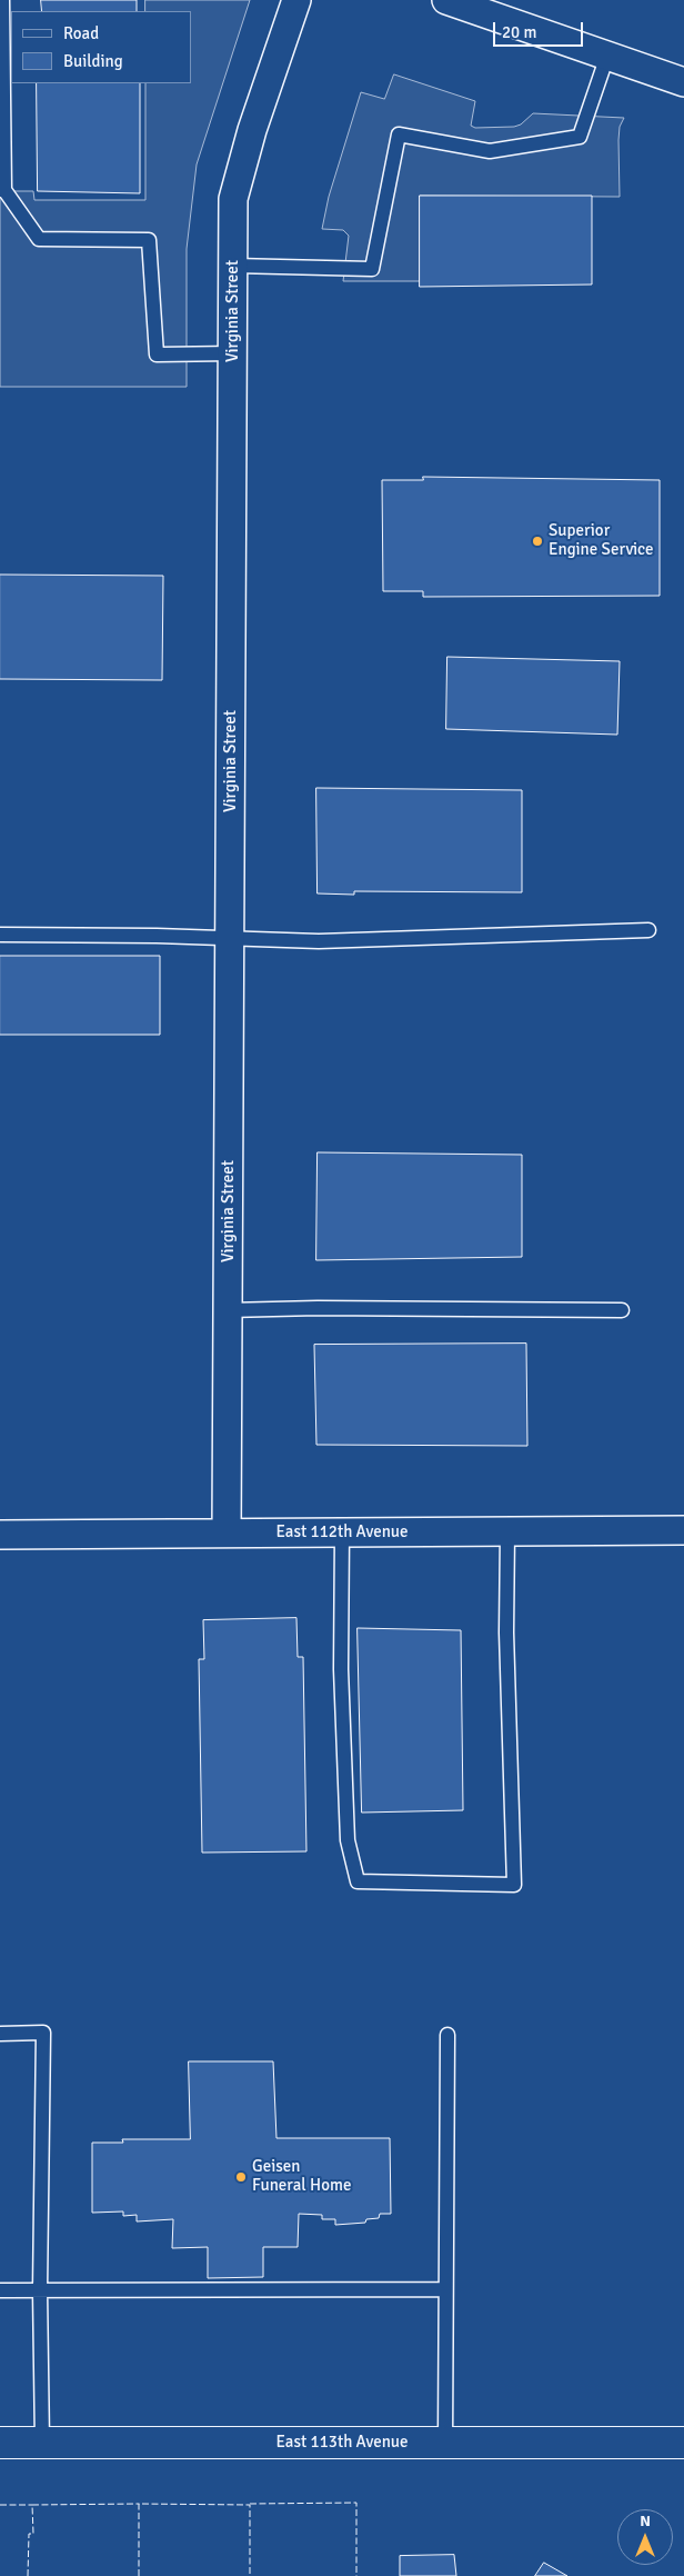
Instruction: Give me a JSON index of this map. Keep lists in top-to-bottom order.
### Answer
{
  "streets": {
    "street": ["Virginia Street", "East 112th Avenue", "East 113th Avenue"]
  },
  "crossings": [
    ["Virginia Street", "East 112th Avenue"]
  ],
  "places": ["Superior Engine Service", "Geisen Funeral Home"],
  "legend": ["Road", "Building"],
  "scale_bar": "20 m",
  "north": "top"
}
